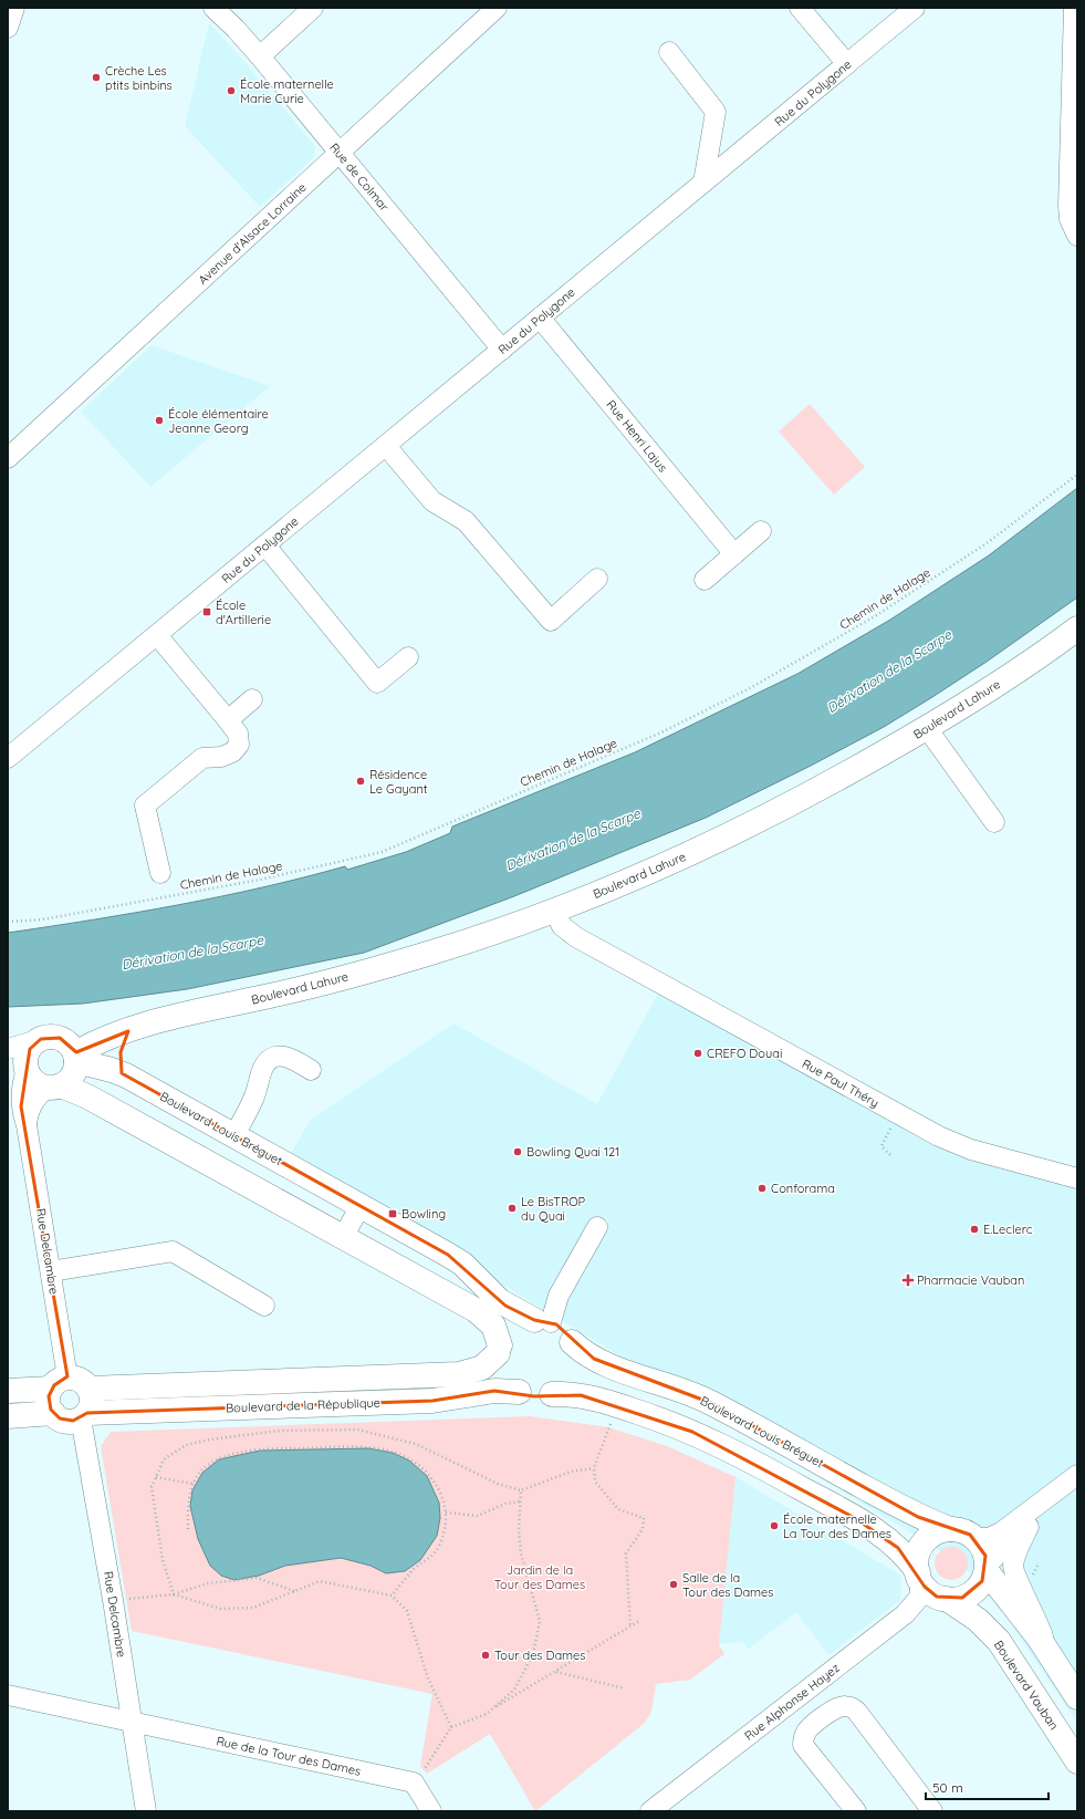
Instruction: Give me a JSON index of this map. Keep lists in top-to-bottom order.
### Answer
{
  "streets": {
    "main road": [
      "Boulevard Lahure",
      "Boulevard Louis Bréguet",
      "Boulevard de la République",
      "Boulevard Vauban"
    ],
    "street": [
      "Rue du Polygone",
      "Rue de Colmar",
      "Avenue d'Alsace Lorraine",
      "Rue Henri Lajus",
      "Rue Paul Théry",
      "Rue Delcambre",
      "Rue Alphonse Hayez",
      "Rue de la Tour des Dames"
    ],
    "path": ["Chemin de Halage"]
  },
  "crossings": [
    ["Rue du Polygone", "Rue de Colmar"],
    ["Rue du Polygone", "Rue Henri Lajus"],
    ["Rue de Colmar", "Avenue d'Alsace Lorraine"],
    ["Boulevard Lahure", "Rue Paul Théry"],
    ["Boulevard Lahure", "Boulevard Louis Bréguet"],
    ["Boulevard Lahure", "Rue Delcambre"],
    ["Boulevard Louis Bréguet", "Rue Delcambre"],
    ["Boulevard Louis Bréguet", "Boulevard de la République"],
    ["Boulevard Louis Bréguet", "Boulevard Vauban"],
    ["Boulevard Louis Bréguet", "Rue Alphonse Hayez"],
    ["Rue Delcambre", "Boulevard de la République"],
    ["Rue Delcambre", "Rue de la Tour des Dames"],
    ["Boulevard Vauban", "Rue Alphonse Hayez"]
  ],
  "water": ["Dérivation de la Scarpe"],
  "parks": ["Jardin de la Tour des Dames"],
  "places": {
    "other": [
      "Crèche Les ptits binbins",
      "École maternelle Marie Curie",
      "École élémentaire Jeanne Georg",
      "Résidence Le Gayant",
      "CREFO Douai",
      "Bowling Quai 121",
      "Conforama",
      "Le BisTROP du Quai",
      "E.Leclerc",
      "École maternelle La Tour des Dames",
      "Salle de la Tour des Dames",
      "Tour des Dames"
    ],
    "transit": ["École d'Artillerie", "Bowling"],
    "health": ["Pharmacie Vauban"]
  },
  "scale_bar": "50 m"
}
